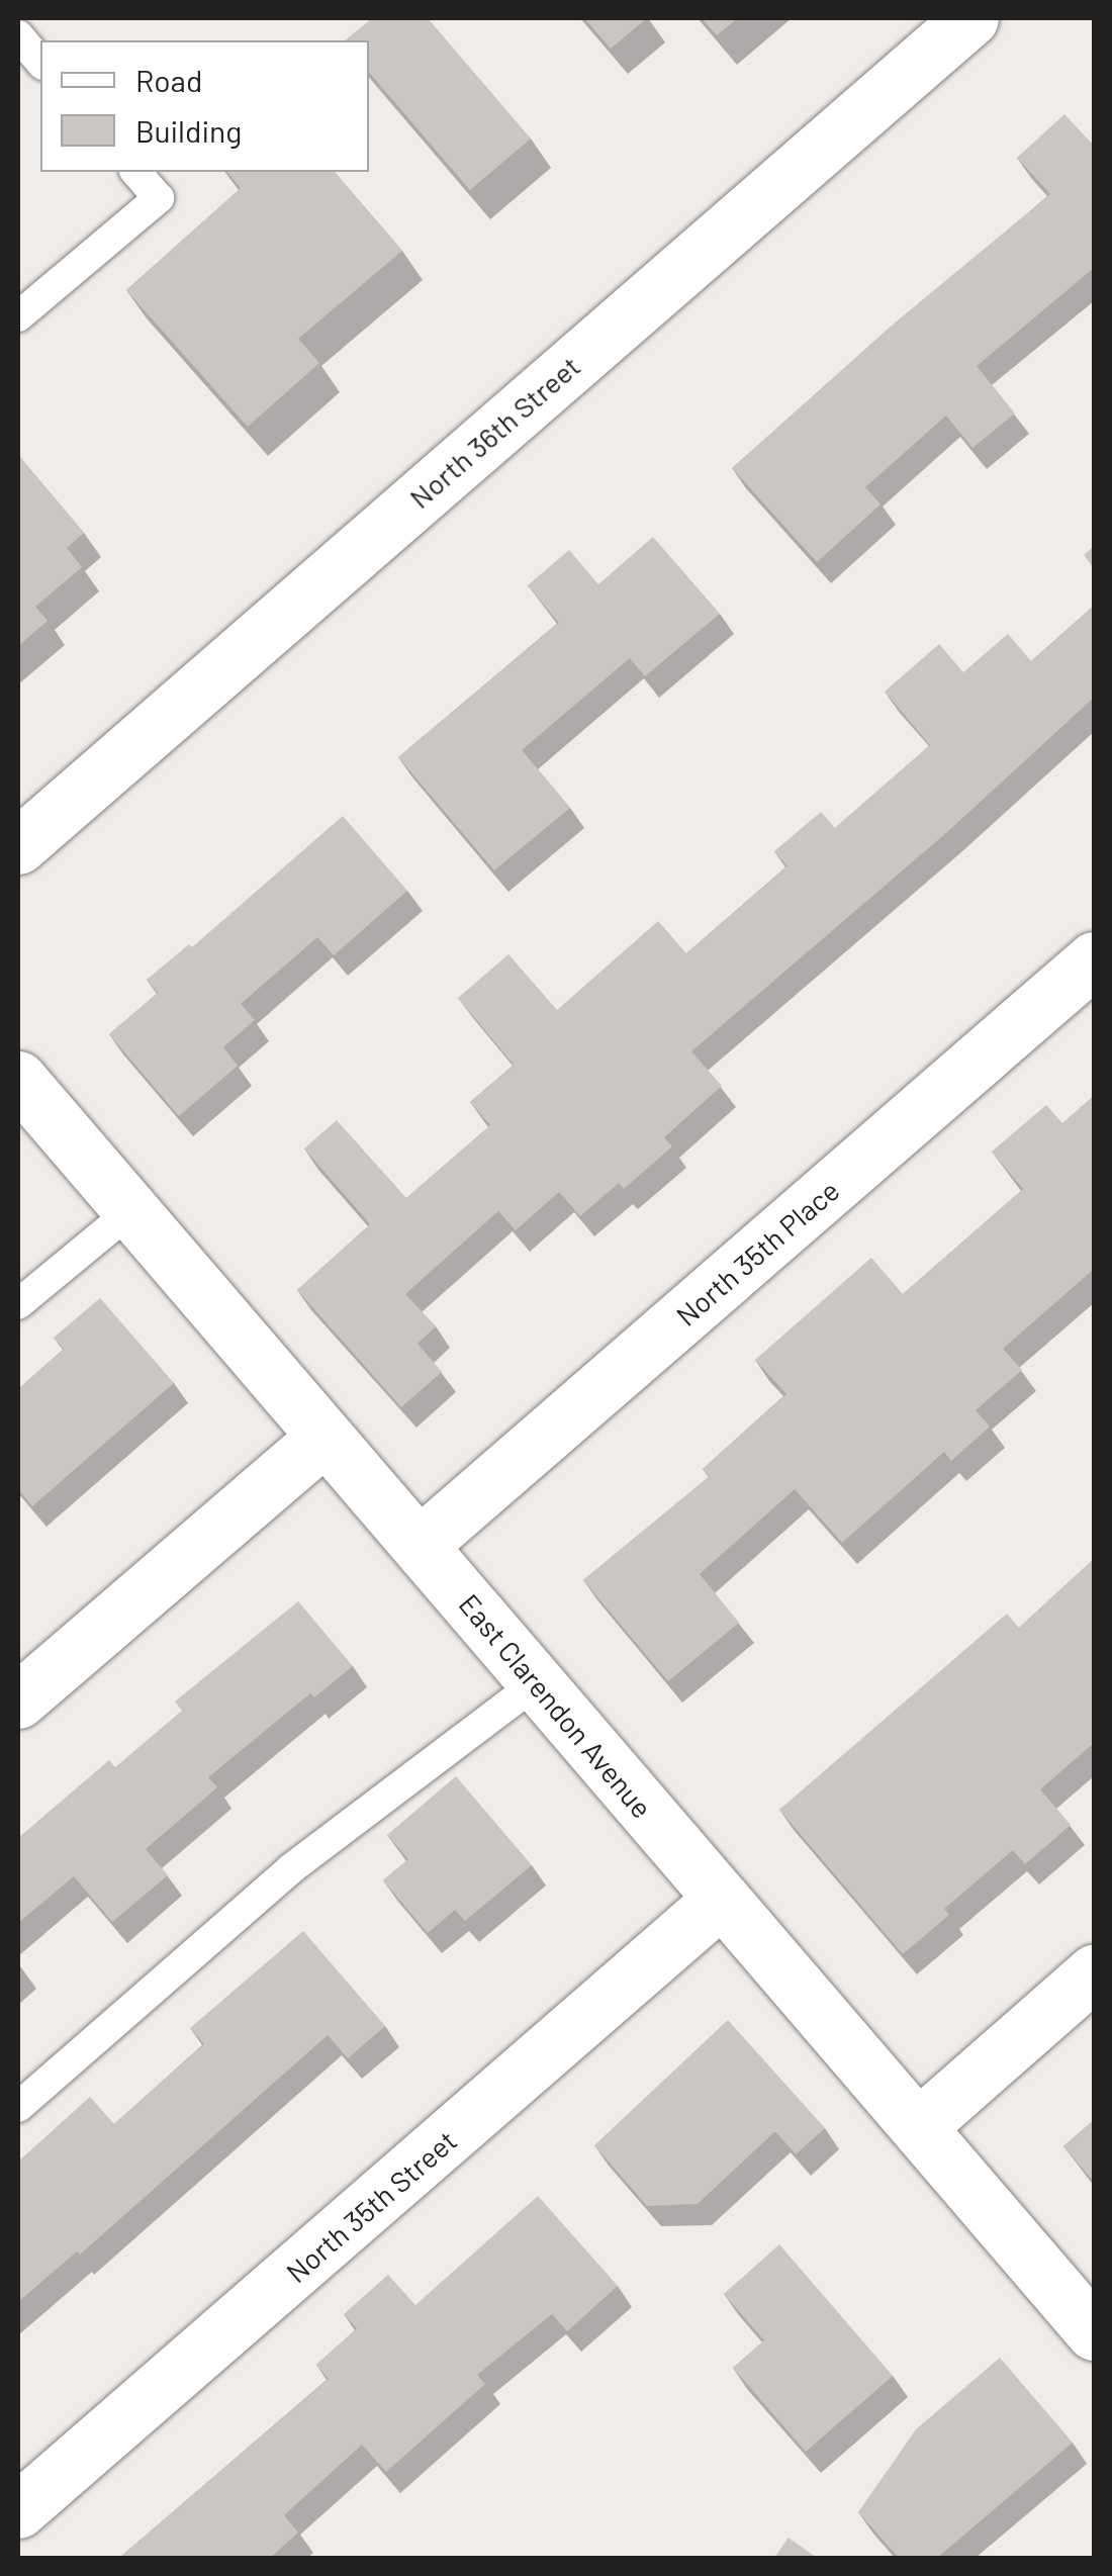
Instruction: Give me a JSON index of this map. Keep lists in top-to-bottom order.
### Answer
{
  "streets": {
    "street": [
      "North 36th Street",
      "North 35th Place",
      "East Clarendon Avenue",
      "North 35th Street"
    ]
  },
  "crossings": [
    ["North 35th Place", "East Clarendon Avenue"],
    ["East Clarendon Avenue", "North 35th Street"]
  ],
  "legend": ["Road", "Building"]
}
